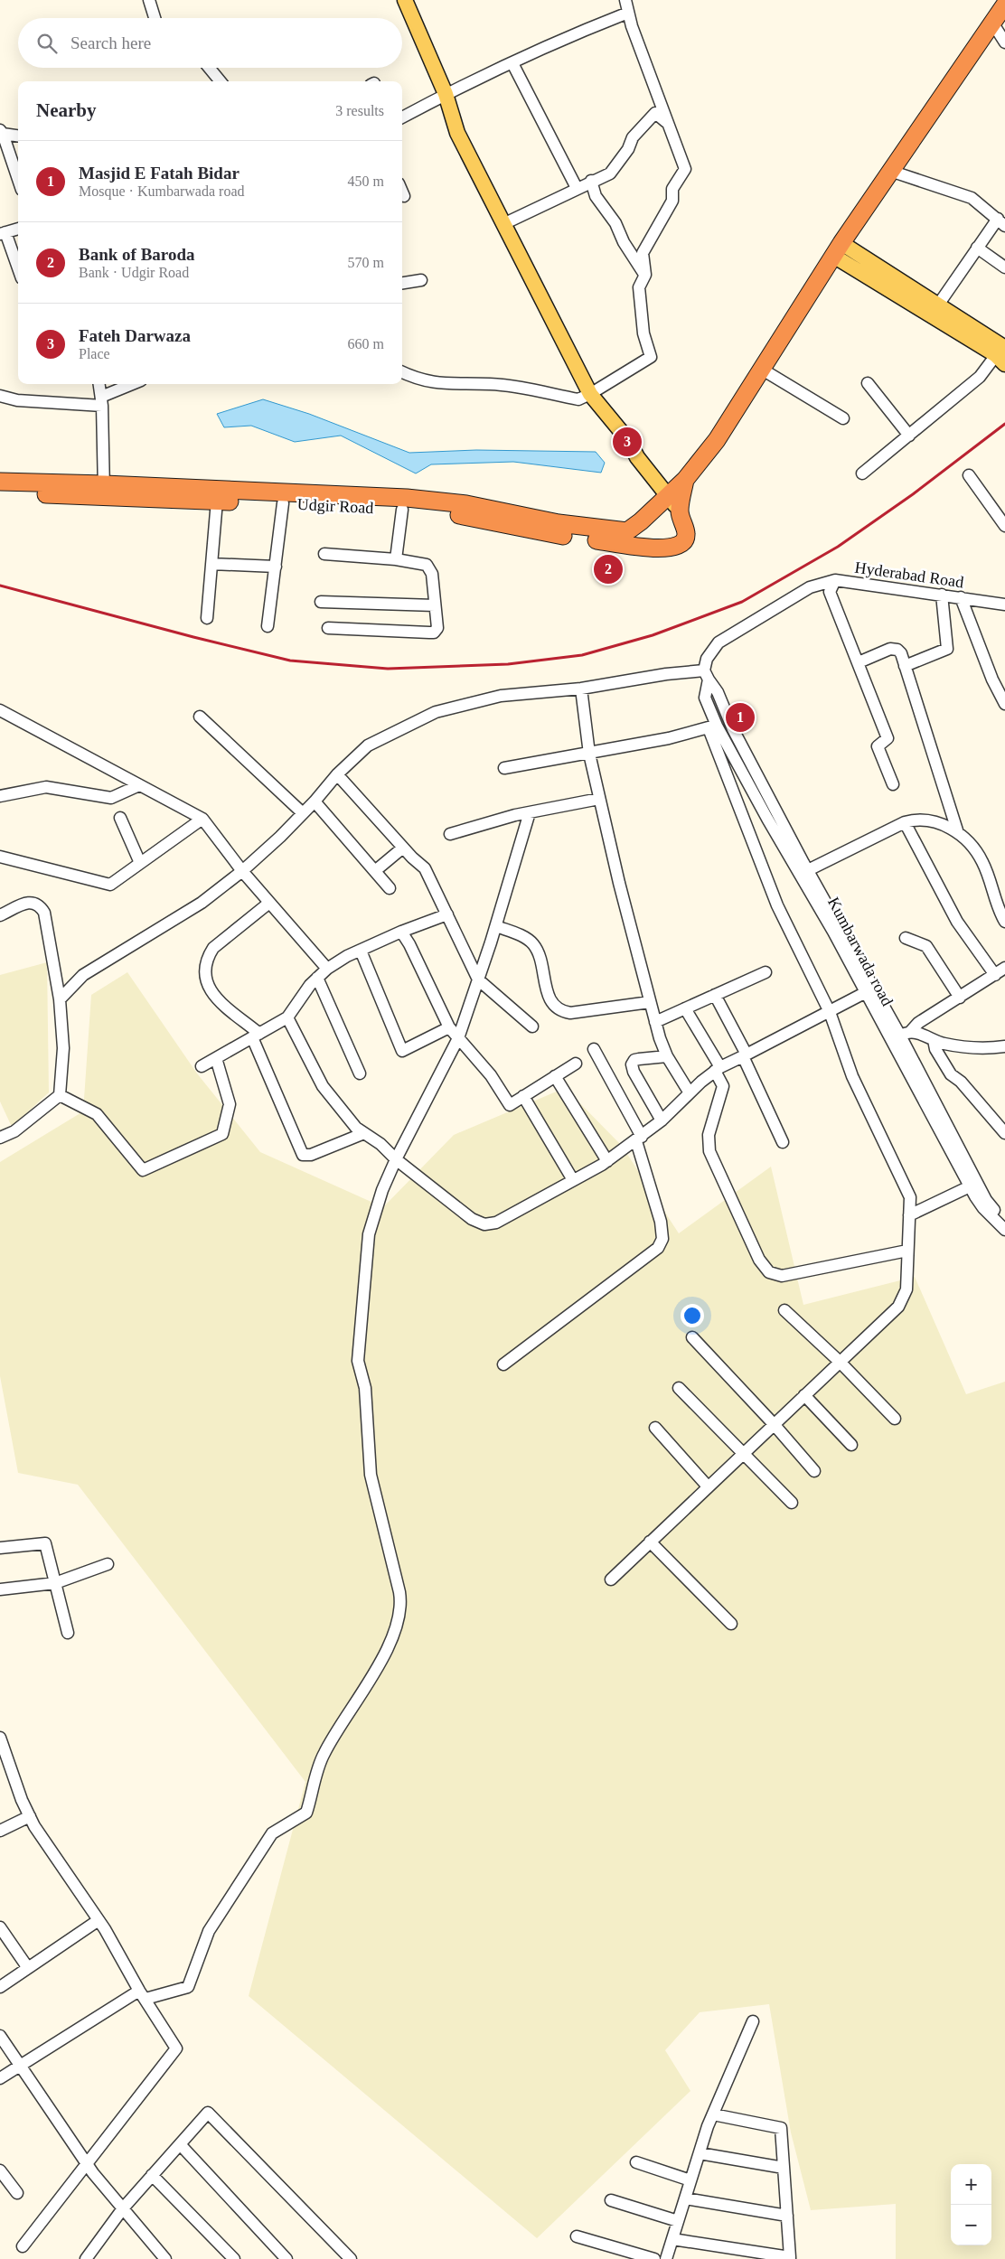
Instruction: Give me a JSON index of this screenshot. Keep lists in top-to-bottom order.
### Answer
{
  "streets": {
    "highway": ["Udgir Road"],
    "street": ["Hyderabad Road", "Kumbarwada road"]
  },
  "crossings": [
    ["Hyderabad Road", "Kumbarwada road"]
  ],
  "page": {
    "search": "Search here",
    "heading": ["Nearby", "3 results"],
    "list": [
      {
        "mark": "1",
        "name": "Masjid E Fatah Bidar",
        "note": "Mosque · Kumbarwada road",
        "value": "450 m"
      },
      {
        "mark": "2",
        "name": "Bank of Baroda",
        "note": "Bank · Udgir Road",
        "value": "570 m"
      },
      {
        "mark": "3",
        "name": "Fateh Darwaza",
        "note": "Place",
        "value": "660 m"
      }
    ],
    "pins": ["3", "2", "1"],
    "map_buttons": ["+", "−"]
  }
}
